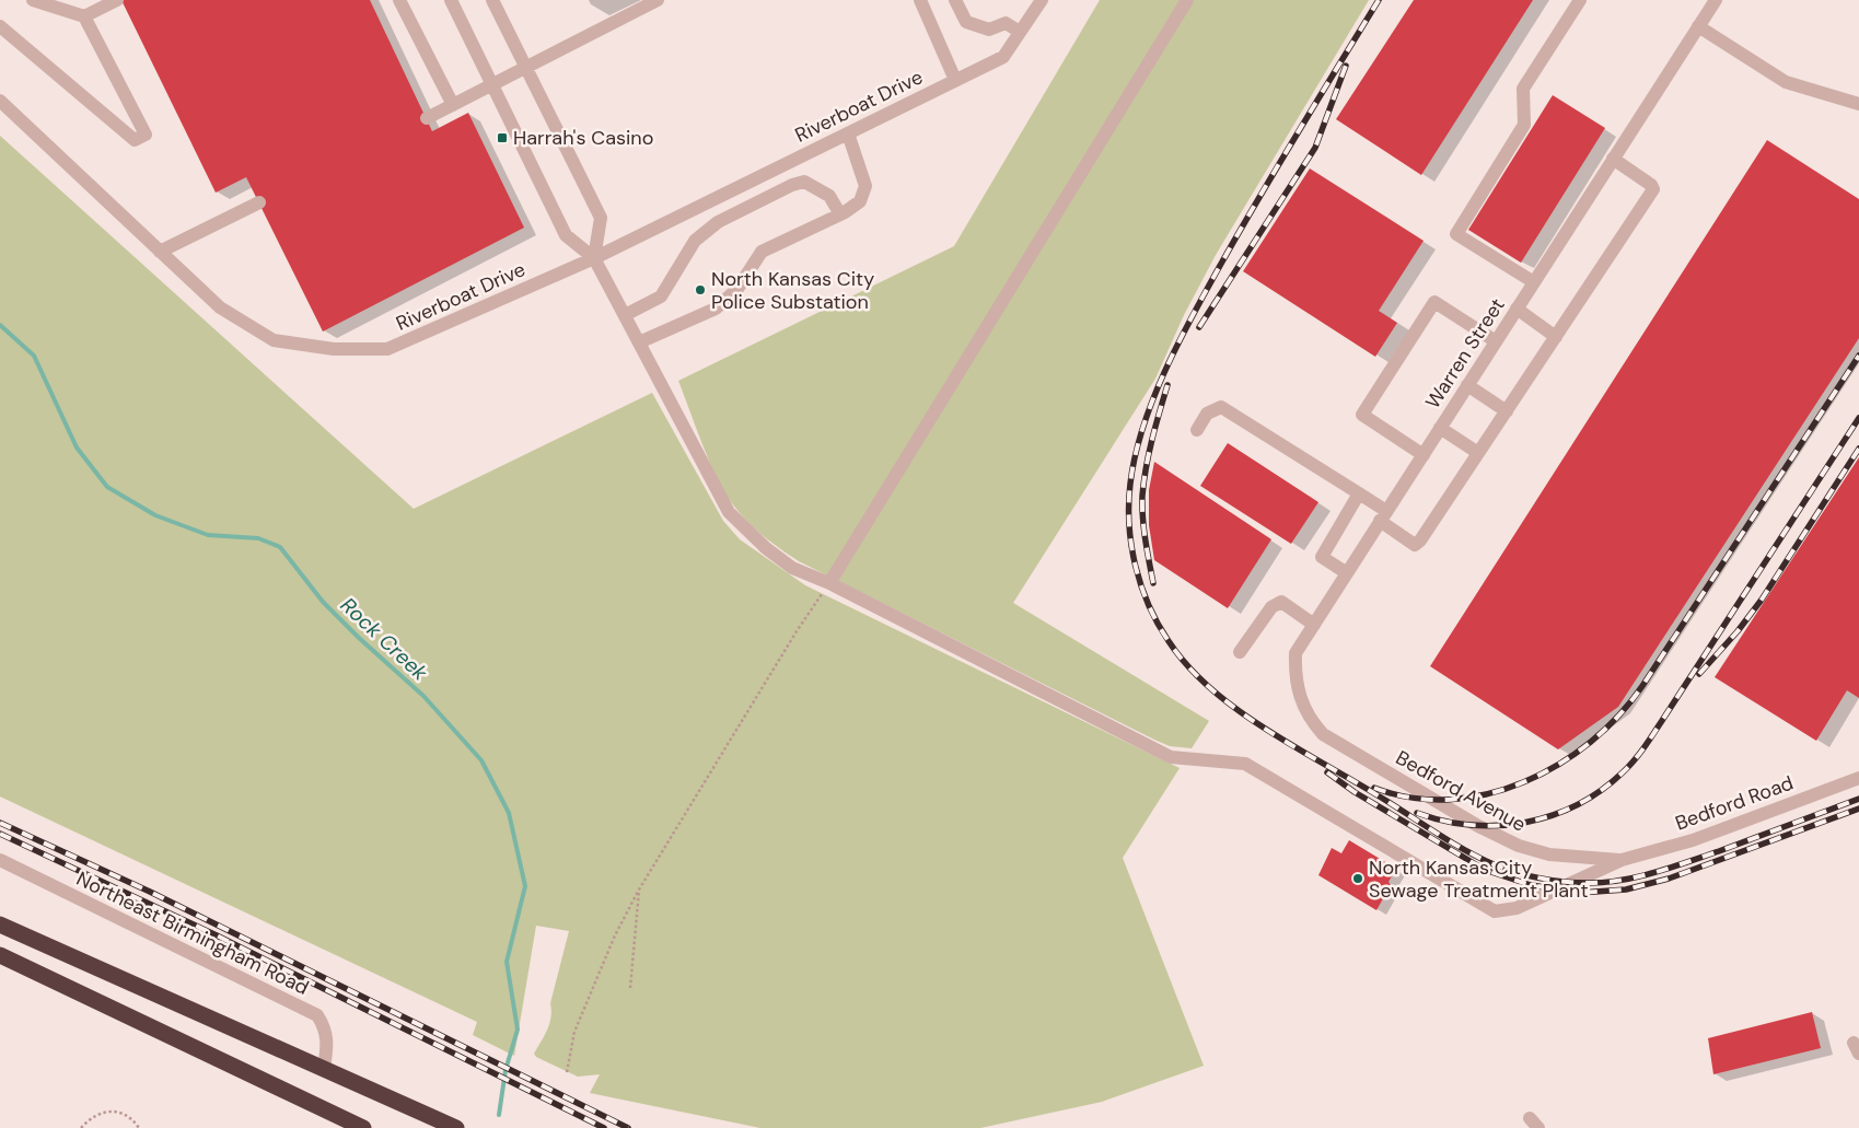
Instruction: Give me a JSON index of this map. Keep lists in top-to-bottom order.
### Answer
{
  "streets": {
    "street": [
      "Riverboat Drive",
      "Warren Street",
      "Bedford Avenue",
      "Bedford Road",
      "Northeast Birmingham Road"
    ]
  },
  "crossings": [
    ["Warren Street", "Bedford Avenue"],
    ["Bedford Avenue", "Bedford Road"]
  ],
  "water": ["Rock Creek"],
  "places": {
    "transit": ["Harrah's Casino"],
    "other": ["North Kansas City Police Substation", "North Kansas City Sewage Treatment Plant"]
  }
}
